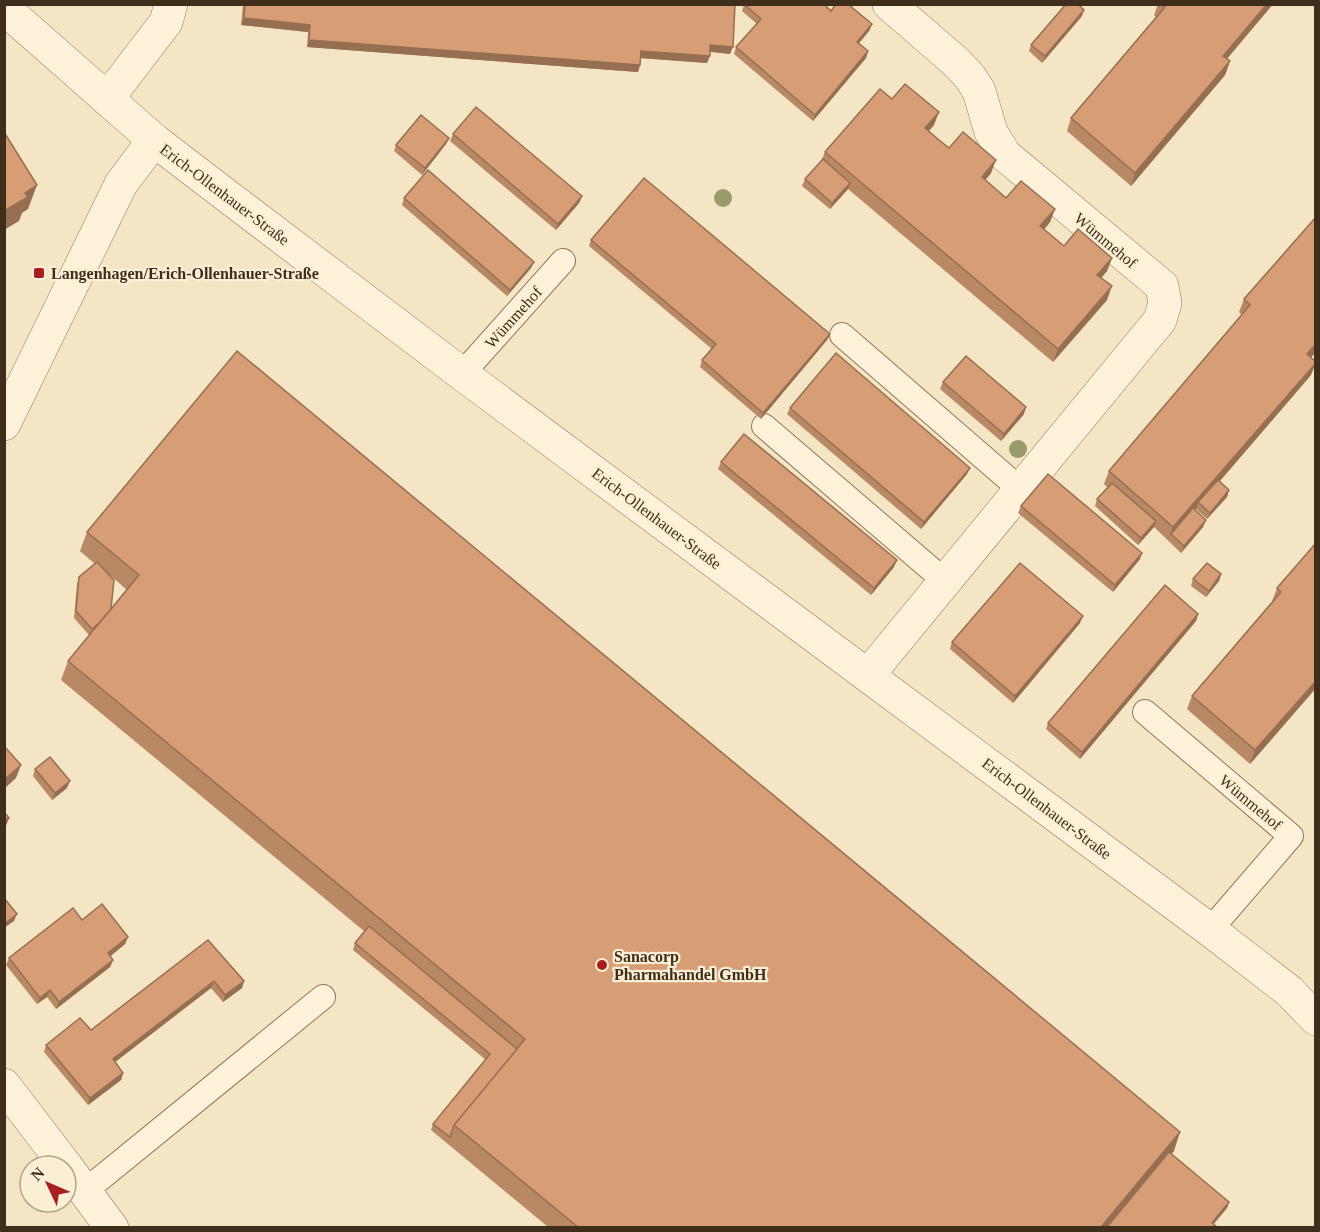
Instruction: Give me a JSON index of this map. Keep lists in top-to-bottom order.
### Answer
{
  "streets": {
    "street": ["Erich-Ollenhauer-Straße", "Wümmehof"]
  },
  "crossings": [
    ["Erich-Ollenhauer-Straße", "Wümmehof"]
  ],
  "places": {
    "transit": ["Langenhagen/Erich-Ollenhauer-Straße"],
    "other": ["Sanacorp Pharmahandel GmbH"]
  },
  "north": "top left"
}
